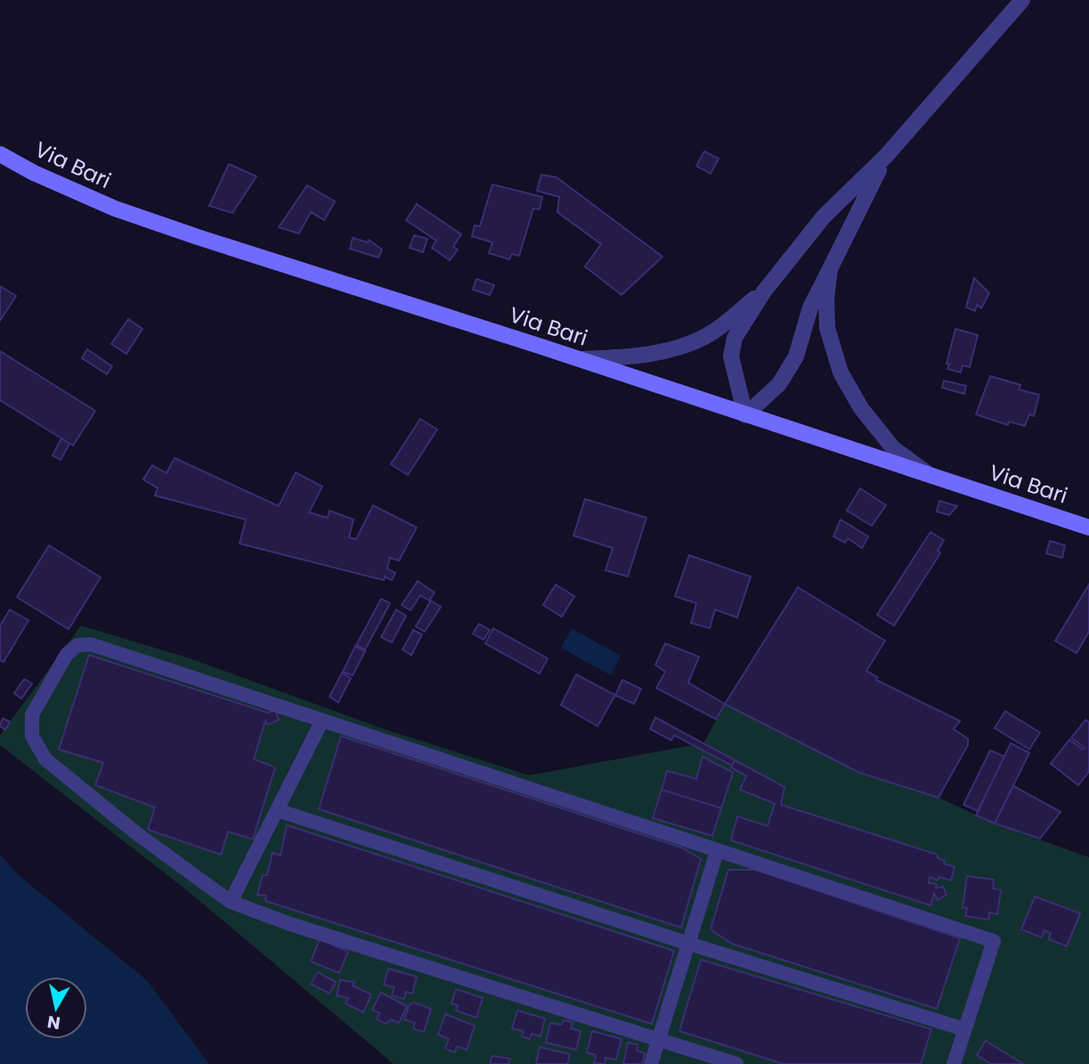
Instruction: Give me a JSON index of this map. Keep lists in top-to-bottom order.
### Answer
{
  "streets": {
    "main road": ["Via Bari"]
  },
  "north": "bottom"
}
